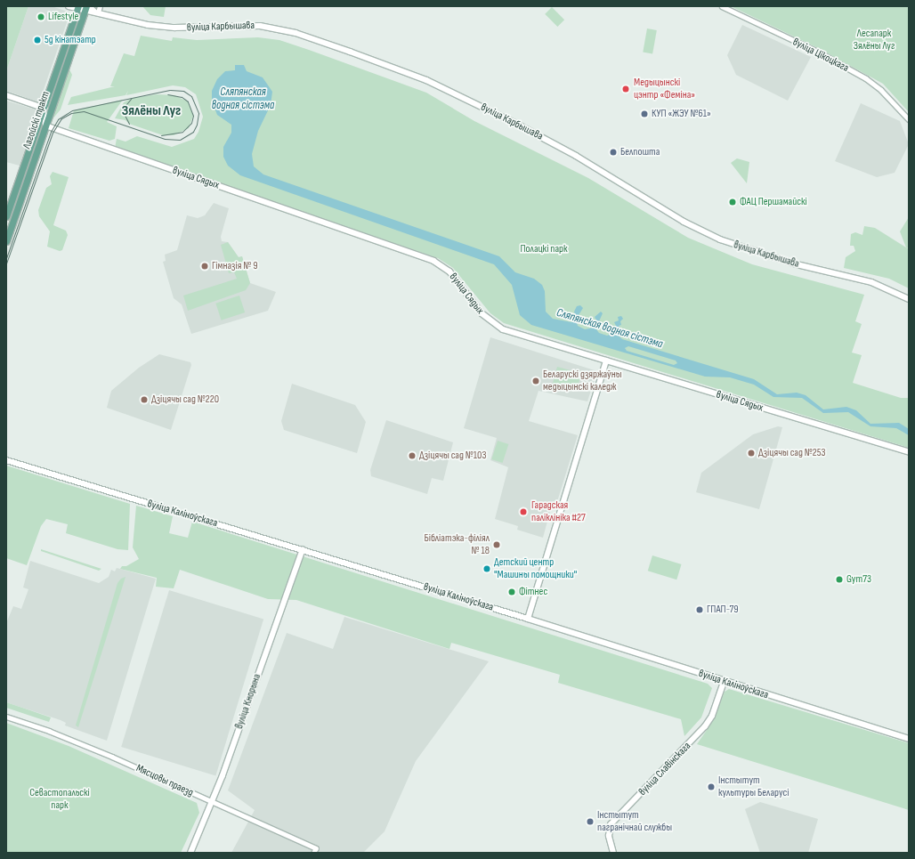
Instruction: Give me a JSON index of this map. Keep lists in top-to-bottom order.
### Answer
{
  "streets": {
    "main road": [
      "вуліца Карбышава",
      "Лагойскі тракт",
      "вуліца Сядых",
      "вуліца Каліноўскага",
      "вуліца Кнорына",
      "вуліца Славінскага"
    ],
    "street": ["вуліца Цікоцкага", "Мясцовы праезд"]
  },
  "crossings": [
    ["вуліца Карбышава", "Лагойскі тракт"],
    ["Лагойскі тракт", "вуліца Сядых"],
    ["вуліца Каліноўскага", "вуліца Кнорына"],
    ["вуліца Каліноўскага", "вуліца Славінскага"],
    ["вуліца Кнорына", "Мясцовы праезд"]
  ],
  "districts": ["Зялёны Луг"],
  "water": ["Сляпянская водная сістэма"],
  "parks": ["Лесапарк Зялёны Луг", "Полацкі парк", "Севастопальскі парк"],
  "places": [
    "Lifestyle",
    "5д кінатэатр",
    "Медыцынскі цэнтр «Феміна»",
    "КУП «ЖЭУ №61»",
    "Белпошта",
    "ФАЦ Першамайскі",
    "Гімназія № 9",
    "Беларускі дзяржаўны медыцынскі каледж",
    "Дзіцячы сад №220",
    "Дзіцячы сад №253",
    "Дзіцячы сад №103",
    "Гарадская паліклініка #27",
    "Бібліатэка-філіял № 18",
    "Детский центр \"Машины помощники\"",
    "Gym73",
    "Фітнес",
    "ГПАП-79",
    "Інстытут культуры Беларусі",
    "Інстытут пагранічнай службы"
  ]
}
